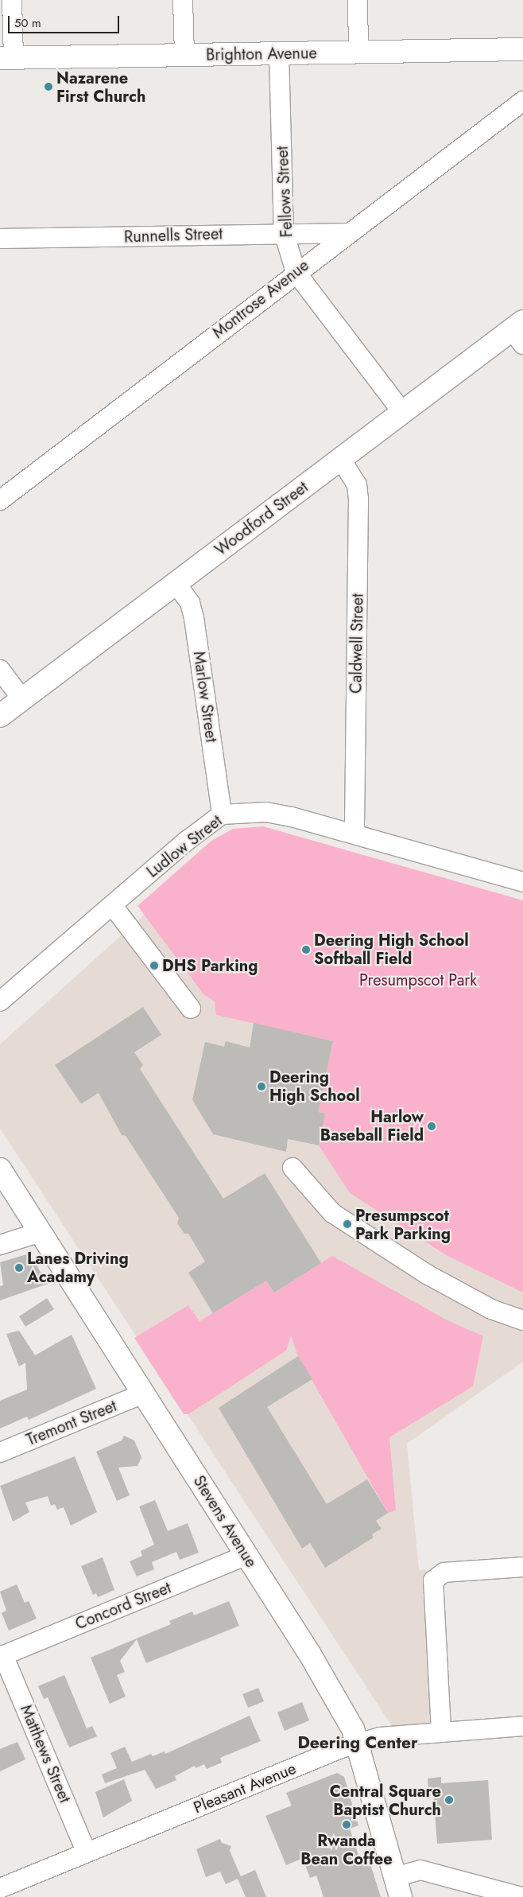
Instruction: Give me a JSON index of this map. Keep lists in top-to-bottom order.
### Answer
{
  "streets": {
    "main road": ["Brighton Avenue", "Woodford Street", "Stevens Avenue"],
    "street": [
      "Fellows Street",
      "Runnells Street",
      "Montrose Avenue",
      "Caldwell Street",
      "Marlow Street",
      "Ludlow Street",
      "Tremont Street",
      "Concord Street",
      "Matthews Street",
      "Pleasant Avenue"
    ]
  },
  "crossings": [
    ["Brighton Avenue", "Fellows Street"],
    ["Fellows Street", "Runnells Street"],
    ["Fellows Street", "Montrose Avenue"],
    ["Fellows Street", "Woodford Street"],
    ["Runnells Street", "Montrose Avenue"],
    ["Woodford Street", "Caldwell Street"],
    ["Woodford Street", "Marlow Street"],
    ["Caldwell Street", "Ludlow Street"],
    ["Marlow Street", "Ludlow Street"],
    ["Tremont Street", "Stevens Avenue"],
    ["Stevens Avenue", "Concord Street"],
    ["Stevens Avenue", "Pleasant Avenue"],
    ["Concord Street", "Matthews Street"],
    ["Matthews Street", "Pleasant Avenue"]
  ],
  "districts": ["Deering Center"],
  "parks": ["Presumpscot Park"],
  "places": [
    "Nazarene First Church",
    "Deering High School Softball Field",
    "DHS Parking",
    "Deering High School",
    "Harlow Baseball Field",
    "Presumpscot Park Parking",
    "Lanes Driving Acadamy",
    "Central Square Baptist Church",
    "Rwanda Bean Coffee"
  ],
  "scale_bar": "50 m"
}
